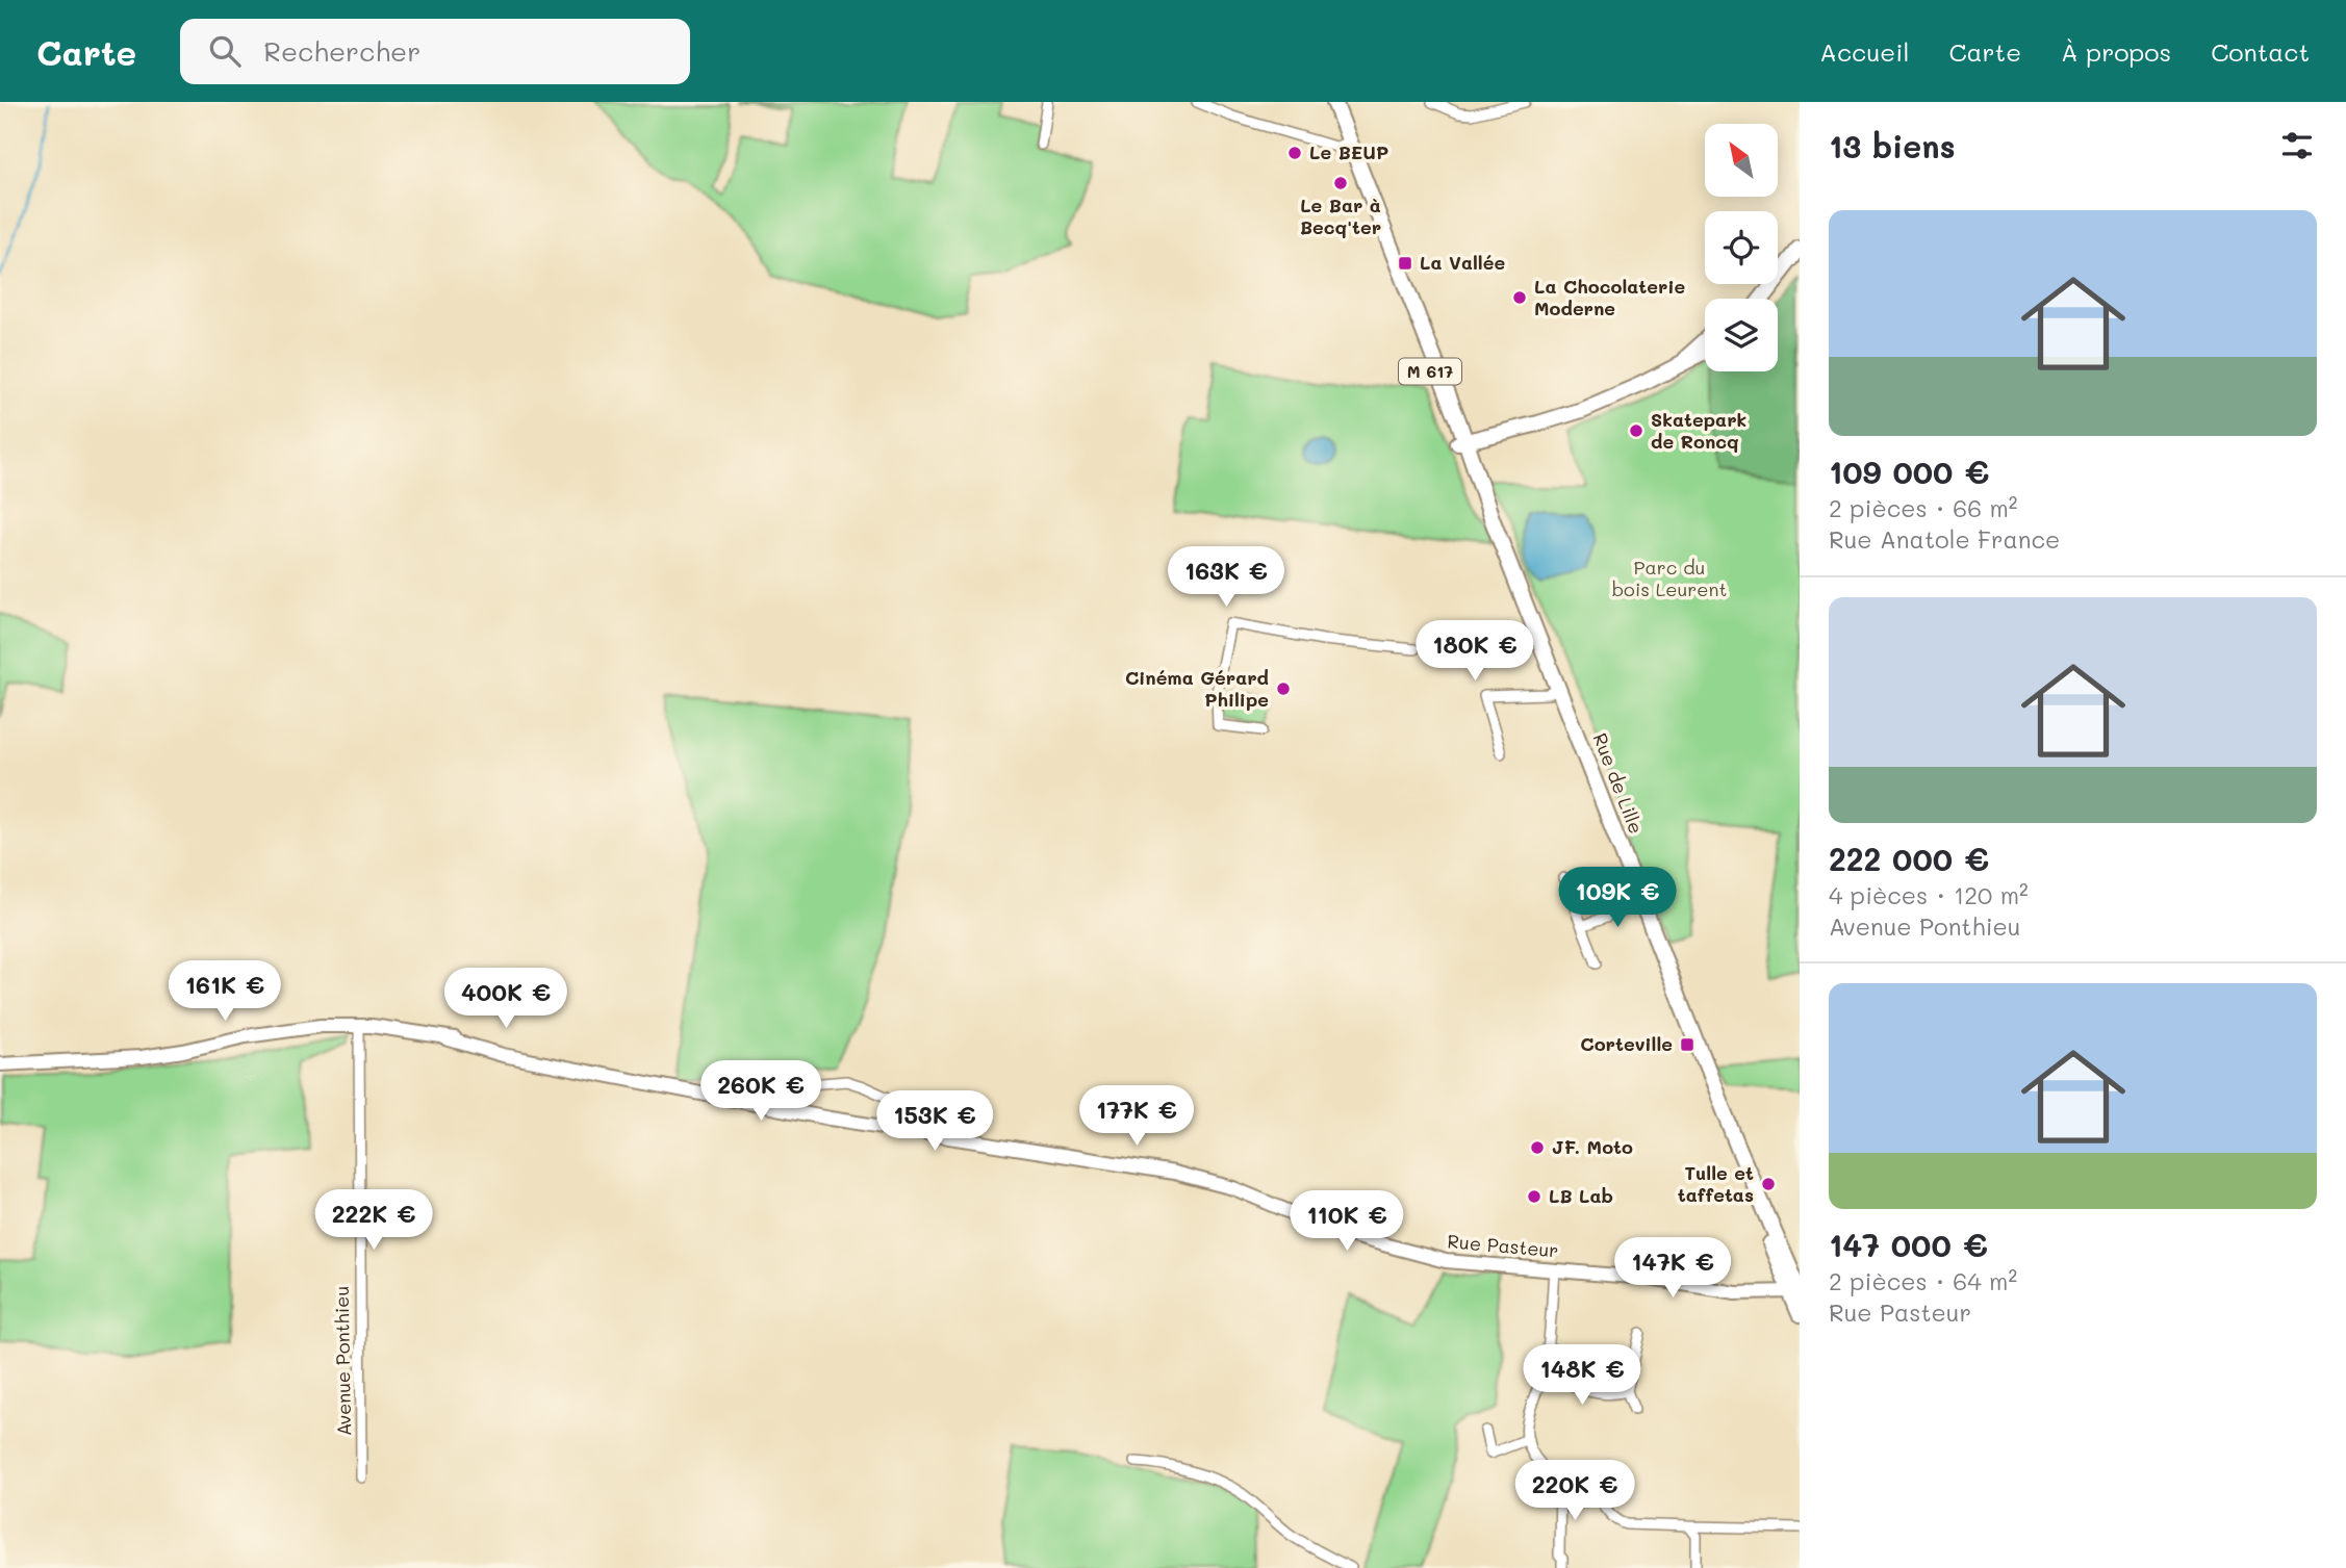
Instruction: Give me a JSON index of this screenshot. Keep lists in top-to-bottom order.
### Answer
{
  "streets": {
    "main road": ["M 617", "Rue de Lille", "Rue Pasteur"],
    "street": ["Avenue Ponthieu"]
  },
  "crossings": [
    ["Rue de Lille", "Rue Pasteur"],
    ["Rue Pasteur", "Avenue Ponthieu"]
  ],
  "parks": ["Parc du bois Leurent"],
  "places": {
    "other": [
      "Le BEUP",
      "Le Bar à Becq'ter",
      "La Chocolaterie Moderne",
      "Skatepark de Roncq",
      "Cinéma Gérard Philipe",
      "JF. Moto",
      "Tulle et taffetas",
      "LB Lab"
    ],
    "transit": ["La Vallée", "Corteville"]
  },
  "north": "top left",
  "page": {
    "header": "Carte",
    "search": "Rechercher",
    "nav": [
      "Accueil",
      "Carte",
      "À propos",
      "Contact"
    ],
    "heading": "13 biens",
    "list": [
      {
        "name": "109 000 €",
        "note": "2 pièces · 66 m² · Rue Anatole France"
      },
      {
        "name": "222 000 €",
        "note": "4 pièces · 120 m² · Avenue Ponthieu"
      },
      {
        "name": "147 000 €",
        "note": "2 pièces · 64 m² · Rue Pasteur"
      }
    ],
    "price": [
      "163K €",
      "180K €",
      "109K €",
      "161K €",
      "400K €",
      "260K €",
      "177K €",
      "153K €",
      "222K €",
      "110K €",
      "147K €",
      "148K €",
      "220K €"
    ]
  }
}
